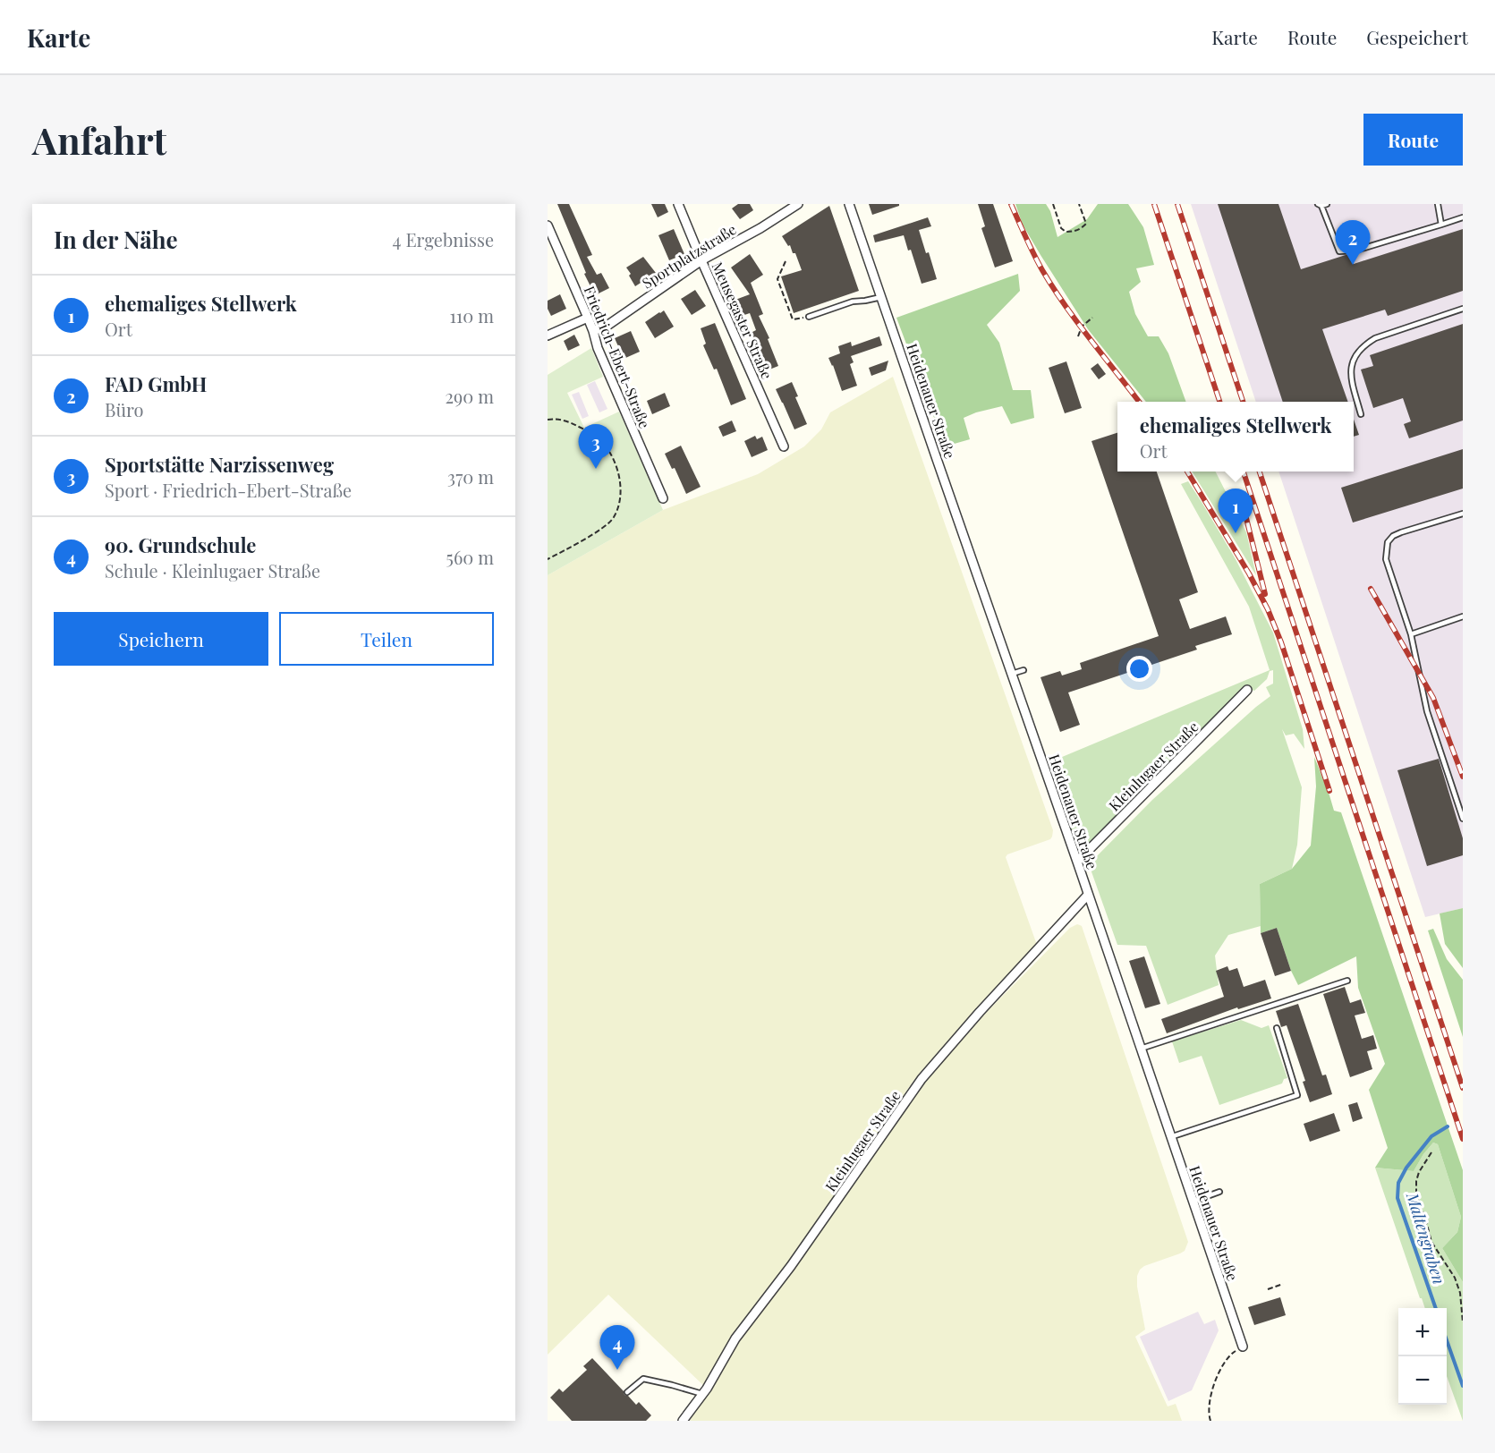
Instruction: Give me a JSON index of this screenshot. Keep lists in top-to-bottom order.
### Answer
{
  "streets": {
    "street": [
      "Sportplatzstraße",
      "Meusegaster Straße",
      "Friedrich-Ebert-Straße",
      "Heidenauer Straße",
      "Kleinlugaer Straße"
    ]
  },
  "crossings": [
    ["Sportplatzstraße", "Meusegaster Straße"],
    ["Sportplatzstraße", "Friedrich-Ebert-Straße"],
    ["Heidenauer Straße", "Kleinlugaer Straße"]
  ],
  "water": ["Maltengraben"],
  "page": {
    "header": "Karte",
    "nav": ["Karte", "Route", "Gespeichert"],
    "buttons": [
      "Route",
      ["Speichern", "Teilen"]
    ],
    "title": "Anfahrt",
    "heading": ["In der Nähe", "4 Ergebnisse"],
    "pins": [
      "2",
      "3",
      "1",
      "4"
    ],
    "list": [
      {
        "mark": "1",
        "name": "ehemaliges Stellwerk",
        "note": "Ort",
        "value": "110 m"
      },
      {
        "mark": "2",
        "name": "FAD GmbH",
        "note": "Büro",
        "value": "290 m"
      },
      {
        "mark": "3",
        "name": "Sportstätte Narzissenweg",
        "note": "Sport · Friedrich-Ebert-Straße",
        "value": "370 m"
      },
      {
        "mark": "4",
        "name": "90. Grundschule",
        "note": "Schule · Kleinlugaer Straße",
        "value": "560 m"
      }
    ],
    "popup": ["ehemaliges Stellwerk", "Ort"],
    "map_buttons": ["+", "−"]
  }
}
